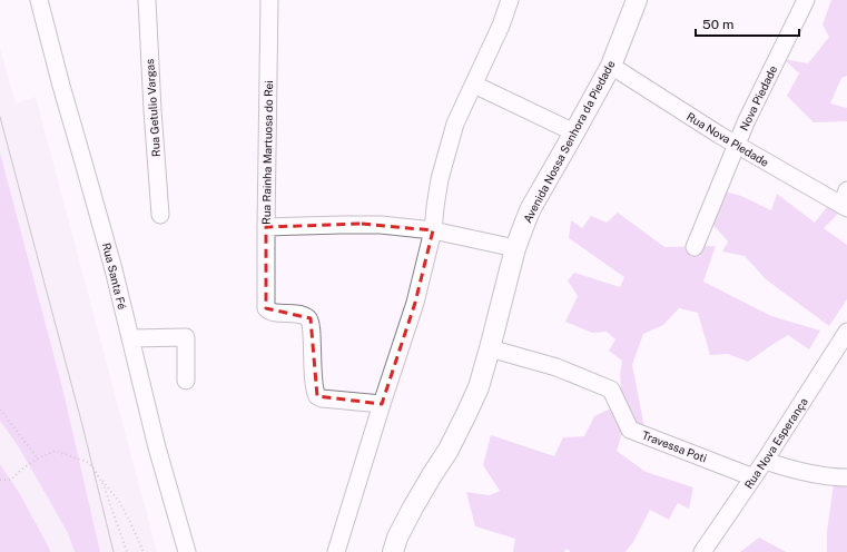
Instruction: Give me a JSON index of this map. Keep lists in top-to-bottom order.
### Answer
{
  "streets": {
    "street": [
      "Nova Piedade",
      "Rua Getulio Vargas",
      "Rua Nova Piedade",
      "Avenida Nossa Senhora da Piedade",
      "Rua Rainha Martuosa do Rei",
      "Rua Santa Fé",
      "Rua Nova Esperança",
      "Travessa Poti"
    ]
  },
  "crossings": [
    ["Nova Piedade", "Rua Nova Piedade"],
    ["Rua Nova Piedade", "Avenida Nossa Senhora da Piedade"],
    ["Avenida Nossa Senhora da Piedade", "Travessa Poti"],
    ["Rua Nova Esperança", "Travessa Poti"]
  ],
  "scale_bar": "50 m"
}
